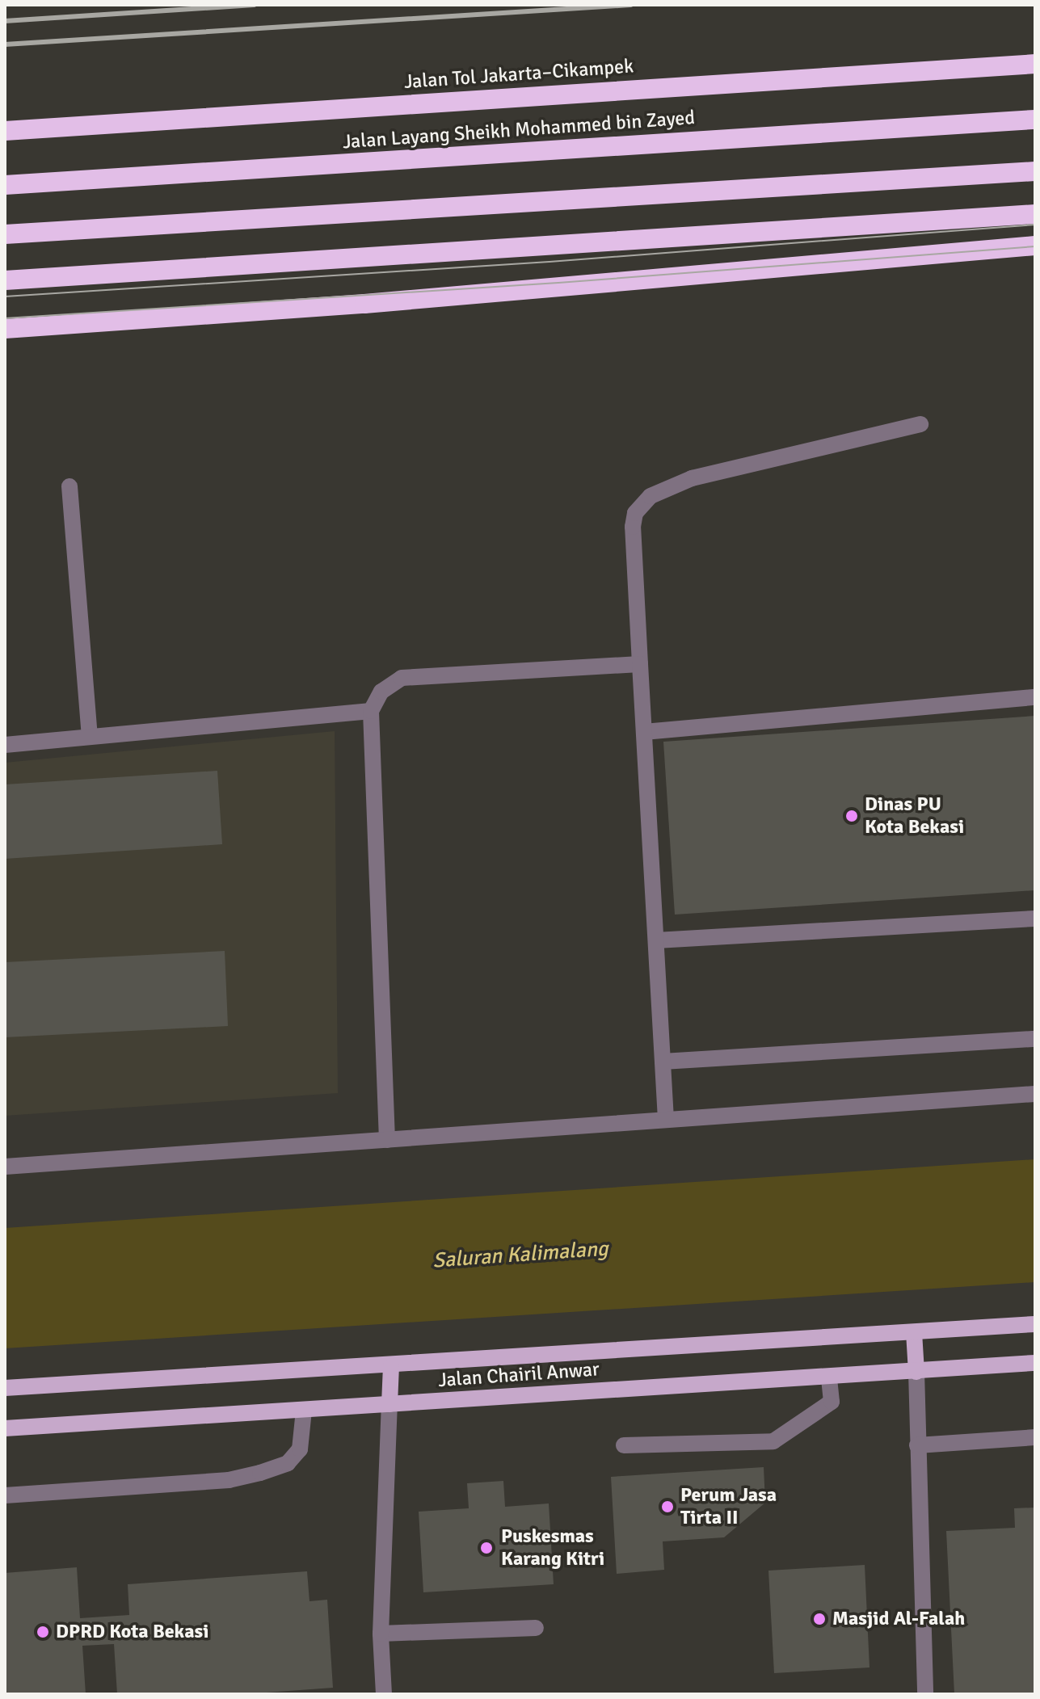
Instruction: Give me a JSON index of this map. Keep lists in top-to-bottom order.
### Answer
{
  "streets": {
    "highway": ["Jalan Tol Jakarta–Cikampek", "Jalan Layang Sheikh Mohammed bin Zayed"],
    "main road": ["Jalan Chairil Anwar"]
  },
  "water": ["Saluran Kalimalang"],
  "places": [
    "Dinas PU Kota Bekasi",
    "Perum Jasa Tirta II",
    "Puskesmas Karang Kitri",
    "Masjid Al-Falah",
    "DPRD Kota Bekasi"
  ]
}
